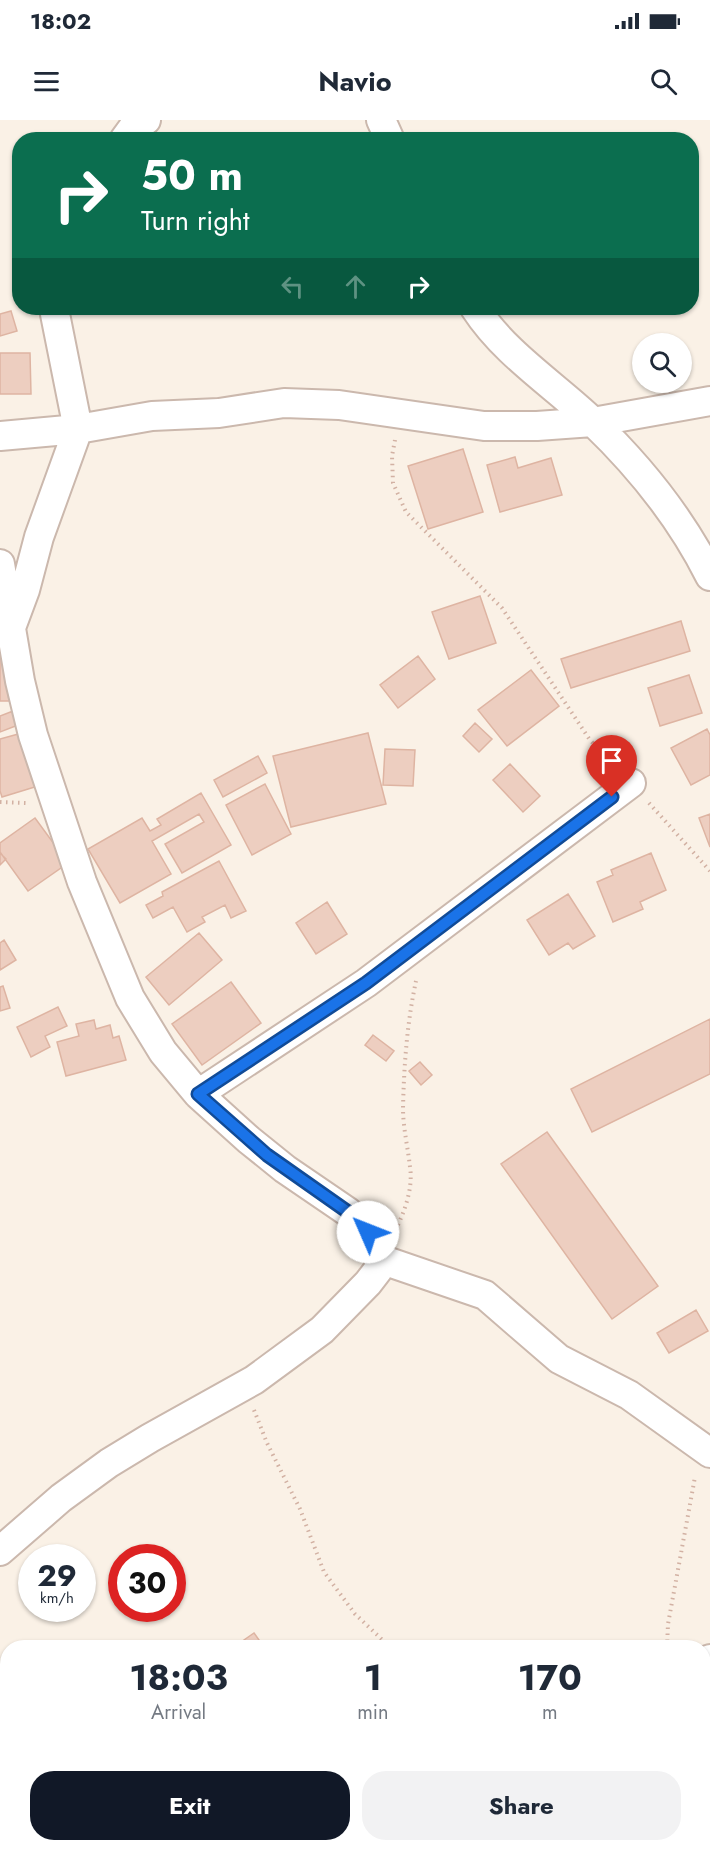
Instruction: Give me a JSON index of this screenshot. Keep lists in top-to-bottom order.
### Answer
{
  "page": {
    "status": "18:02",
    "header": "Navio",
    "turn": ["50 m", "Turn right"],
    "speed": "29 km/h",
    "limit": "30",
    "eta": [
      "18:03",
      "Arrival",
      "1",
      "min",
      "170",
      "m"
    ],
    "buttons": ["Exit", "Share"]
  }
}
